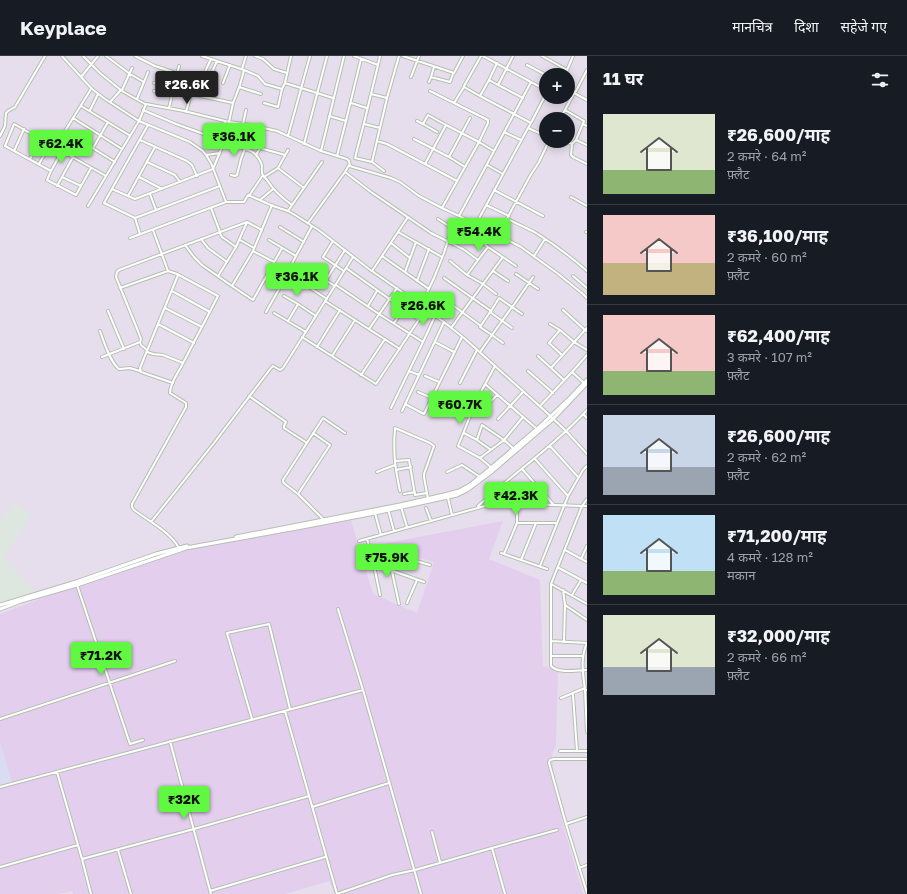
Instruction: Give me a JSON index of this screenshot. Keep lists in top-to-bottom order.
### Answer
{
  "page": {
    "header": "Keyplace",
    "nav": ["मानचित्र", "दिशा", "सहेजे गए"],
    "heading": "11 घर",
    "map_buttons": ["+", "−"],
    "price": [
      "₹26.6K",
      "₹36.1K",
      "₹62.4K",
      "₹54.4K",
      "₹36.1K",
      "₹26.6K",
      "₹60.7K",
      "₹42.3K",
      "₹75.9K",
      "₹71.2K",
      "₹32K"
    ],
    "list": [
      {
        "name": "₹26,600/माह",
        "note": "2 कमरे · 64 m² · फ़्लैट"
      },
      {
        "name": "₹36,100/माह",
        "note": "2 कमरे · 60 m² · फ़्लैट"
      },
      {
        "name": "₹62,400/माह",
        "note": "3 कमरे · 107 m² · फ़्लैट"
      },
      {
        "name": "₹26,600/माह",
        "note": "2 कमरे · 62 m² · फ़्लैट"
      },
      {
        "name": "₹71,200/माह",
        "note": "4 कमरे · 128 m² · मकान"
      },
      {
        "name": "₹32,000/माह",
        "note": "2 कमरे · 66 m² · फ़्लैट"
      }
    ]
  }
}
